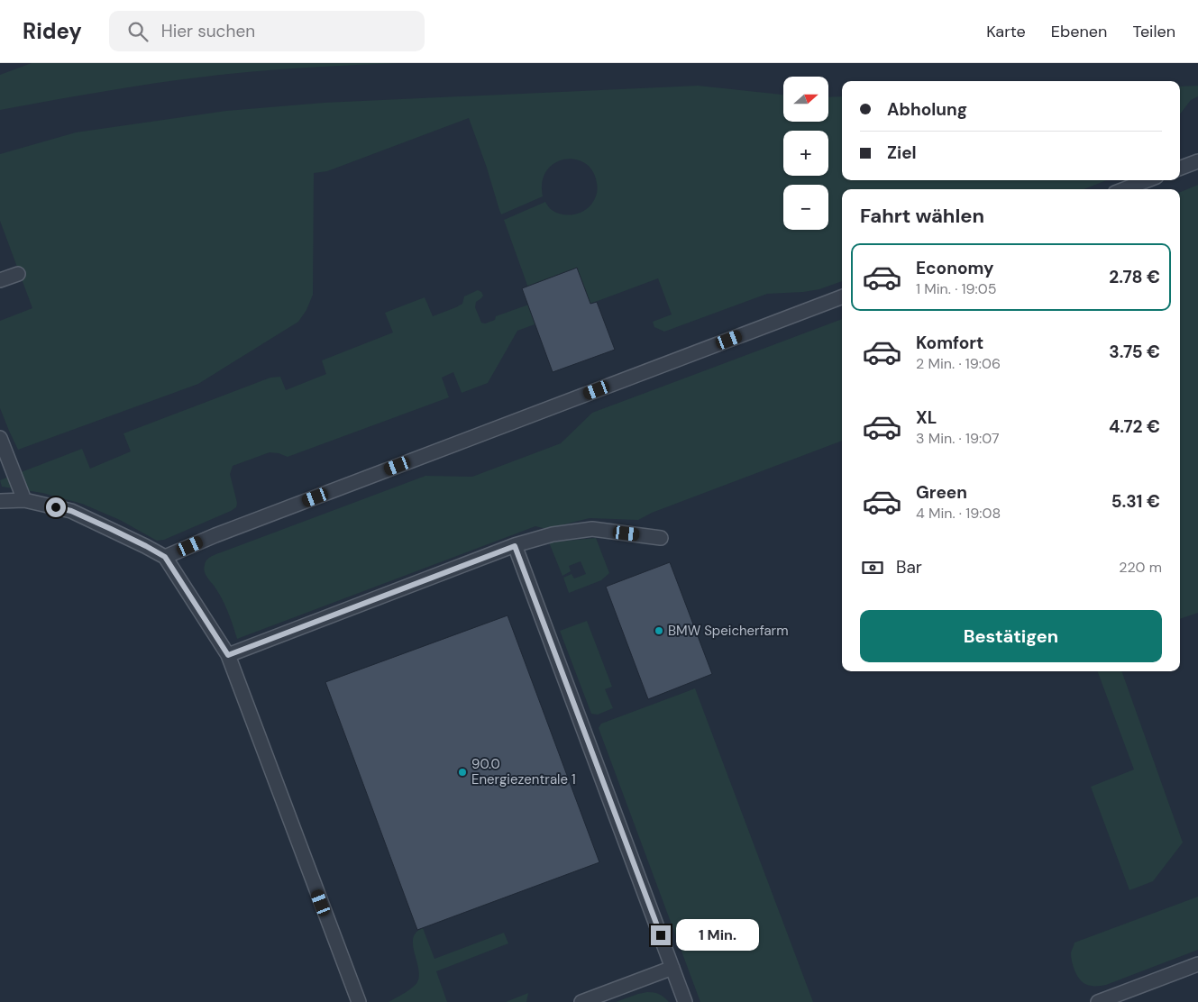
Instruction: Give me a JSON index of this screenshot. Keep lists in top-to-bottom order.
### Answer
{
  "places": ["BMW Speicherfarm", "90.0 Energiezentrale 1"],
  "north": "right",
  "page": {
    "header": "Ridey",
    "search": "Hier suchen",
    "nav": ["Karte", "Ebenen", "Teilen"],
    "map_buttons": ["+", "−"],
    "banner": ["Abholung", "Ziel"],
    "heading": "Fahrt wählen",
    "list": [
      {
        "name": "Economy",
        "note": "1 Min. · 19:05",
        "value": "2.78 €"
      },
      {
        "name": "Komfort",
        "note": "2 Min. · 19:06",
        "value": "3.75 €"
      },
      {
        "name": "XL",
        "note": "3 Min. · 19:07",
        "value": "4.72 €"
      },
      {
        "name": "Green",
        "note": "4 Min. · 19:08",
        "value": "5.31 €"
      }
    ],
    "pay": ["Bar", "220 m"],
    "buttons": "Bestätigen",
    "bubble": "1 Min."
  }
}
